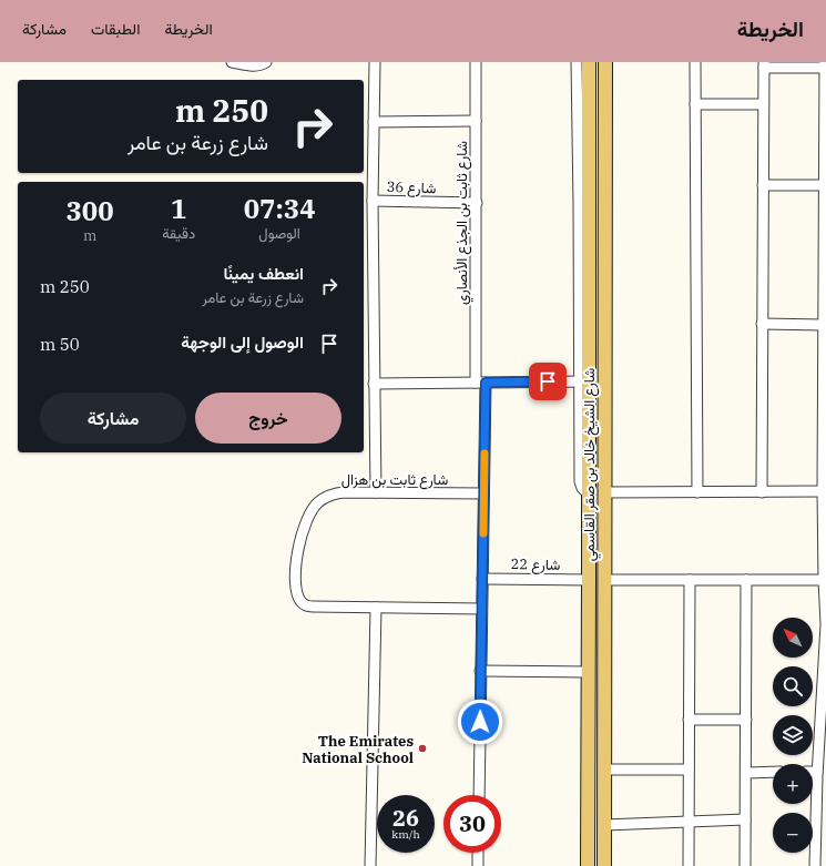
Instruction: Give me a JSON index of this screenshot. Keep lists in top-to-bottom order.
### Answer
{
  "streets": {
    "main road": ["شارع الشيخ خالد بن صقر القاسمي"],
    "street": [
      "شارع 36",
      "شارع ثابت بن الجذع الأنصاري",
      "شارع ثابت بن هزال",
      "شارع 22"
    ]
  },
  "crossings": [
    ["شارع 36", "شارع ثابت بن الجذع الأنصاري"],
    ["شارع ثابت بن الجذع الأنصاري", "شارع ثابت بن هزال"],
    ["شارع ثابت بن الجذع الأنصاري", "شارع 22"],
    ["شارع الشيخ خالد بن صقر القاسمي", "شارع 22"]
  ],
  "places": ["The Emirates National School"],
  "north": "top left",
  "page": {
    "header": "الخريطة",
    "nav": ["الخريطة", "الطبقات", "مشاركة"],
    "turn": ["250 m", "شارع زرعة بن عامر"],
    "eta": [
      "07:34",
      "الوصول",
      "1",
      "دقيقة",
      "300",
      "m"
    ],
    "list": [
      {
        "name": "انعطف يمينًا",
        "note": "شارع زرعة بن عامر",
        "value": "250 m"
      },
      {
        "name": "الوصول إلى الوجهة",
        "value": "50 m"
      }
    ],
    "buttons": ["خروج", "مشاركة"],
    "map_buttons": ["+", "−"],
    "speed": "26 km/h",
    "limit": "30"
  }
}
